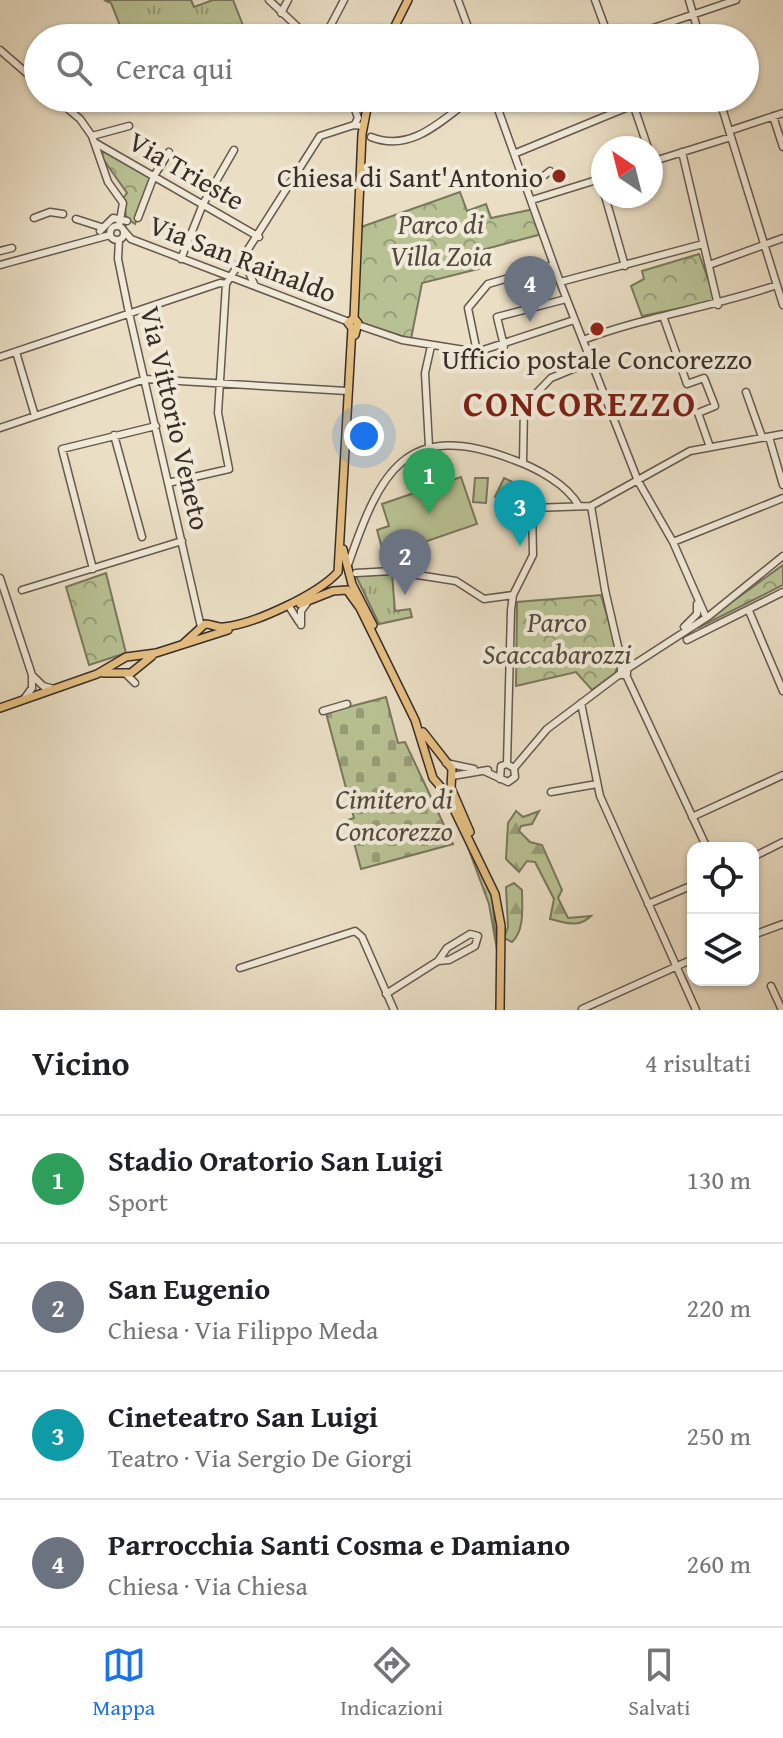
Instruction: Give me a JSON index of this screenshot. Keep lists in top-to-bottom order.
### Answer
{
  "streets": {
    "street": ["Via Trieste", "Via San Rainaldo", "Via Vittorio Veneto"]
  },
  "districts": ["CONCOREZZO"],
  "parks": ["Parco di Villa Zoia", "Parco Scaccabarozzi", "Cimitero di Concorezzo"],
  "places": ["Chiesa di Sant'Antonio", "Ufficio postale Concorezzo"],
  "north": "top left",
  "page": {
    "search": "Cerca qui",
    "pins": [
      "4",
      "1",
      "3",
      "2"
    ],
    "heading": ["Vicino", "4 risultati"],
    "list": [
      {
        "mark": "1",
        "name": "Stadio Oratorio San Luigi",
        "note": "Sport",
        "value": "130 m"
      },
      {
        "mark": "2",
        "name": "San Eugenio",
        "note": "Chiesa · Via Filippo Meda",
        "value": "220 m"
      },
      {
        "mark": "3",
        "name": "Cineteatro San Luigi",
        "note": "Teatro · Via Sergio De Giorgi",
        "value": "250 m"
      },
      {
        "mark": "4",
        "name": "Parrocchia Santi Cosma e Damiano",
        "note": "Chiesa · Via Chiesa",
        "value": "260 m"
      }
    ],
    "nav": ["Mappa", "Indicazioni", "Salvati"]
  }
}
